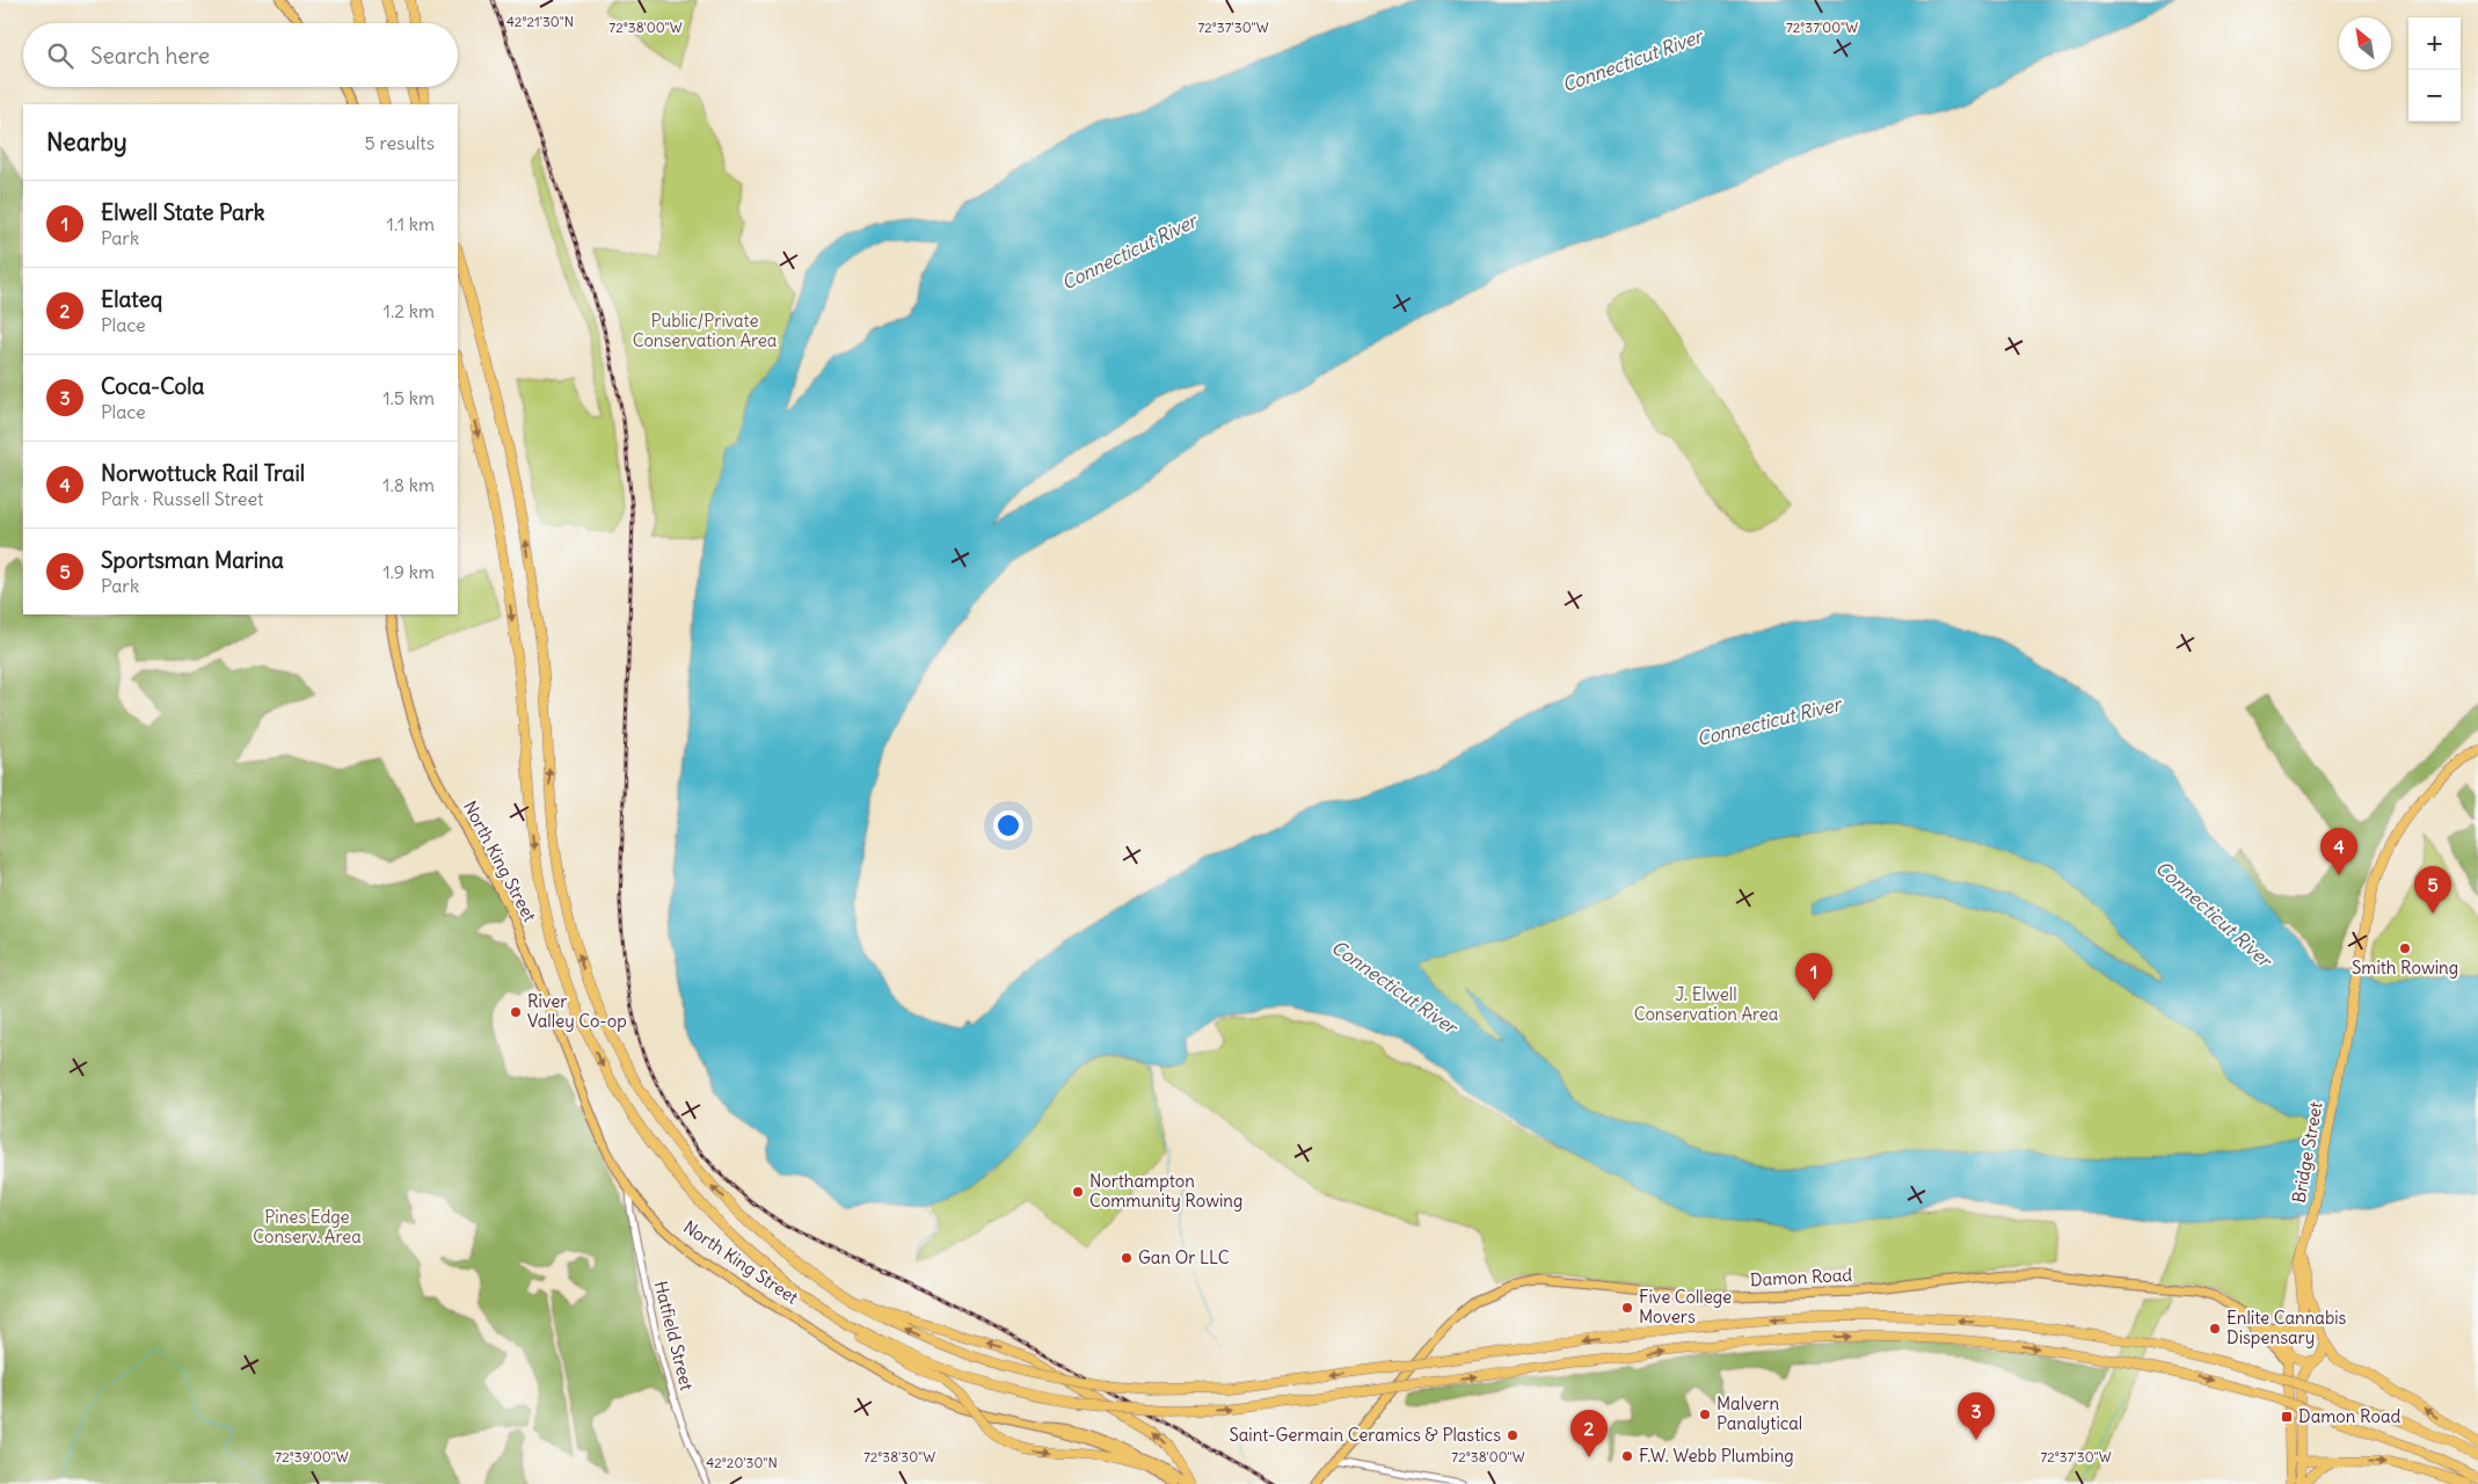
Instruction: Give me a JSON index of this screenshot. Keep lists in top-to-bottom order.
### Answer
{
  "streets": {
    "highway": ["Bridge Street"],
    "main road": ["North King Street", "Damon Road"],
    "street": ["Hatfield Street"]
  },
  "crossings": [
    ["North King Street", "Hatfield Street"],
    ["Bridge Street", "Damon Road"]
  ],
  "water": ["Connecticut River"],
  "parks": ["Public/Private Conservation Area", "J. Elwell Conservation Area", "Pines Edge Conserv. Area"],
  "places": {
    "other": [
      "Smith Rowing",
      "River Valley Co-op",
      "Northampton Community Rowing",
      "Gan Or LLC",
      "Five College Movers",
      "Enlite Cannabis Dispensary",
      "Malvern Panalytical",
      "Saint-Germain Ceramics & Plastics",
      "F.W. Webb Plumbing"
    ],
    "transit": ["Damon Road"]
  },
  "north": "top left",
  "page": {
    "map_buttons": ["+", "−"],
    "search": "Search here",
    "heading": ["Nearby", "5 results"],
    "list": [
      {
        "mark": "1",
        "name": "Elwell State Park",
        "note": "Park",
        "value": "1.1 km"
      },
      {
        "mark": "2",
        "name": "Elateq",
        "note": "Place",
        "value": "1.2 km"
      },
      {
        "mark": "3",
        "name": "Coca-Cola",
        "note": "Place",
        "value": "1.5 km"
      },
      {
        "mark": "4",
        "name": "Norwottuck Rail Trail",
        "note": "Park · Russell Street",
        "value": "1.8 km"
      },
      {
        "mark": "5",
        "name": "Sportsman Marina",
        "note": "Park",
        "value": "1.9 km"
      }
    ],
    "pins": [
      "4",
      "5",
      "1",
      "3",
      "2"
    ]
  },
  "coordinates": [
    "42°21'30\"N",
    "72°38'00\"W",
    "72°37'00\"W",
    "72°37'30\"W",
    "72°39'00\"W",
    "72°38'30\"W",
    "42°20'30\"N"
  ]
}
